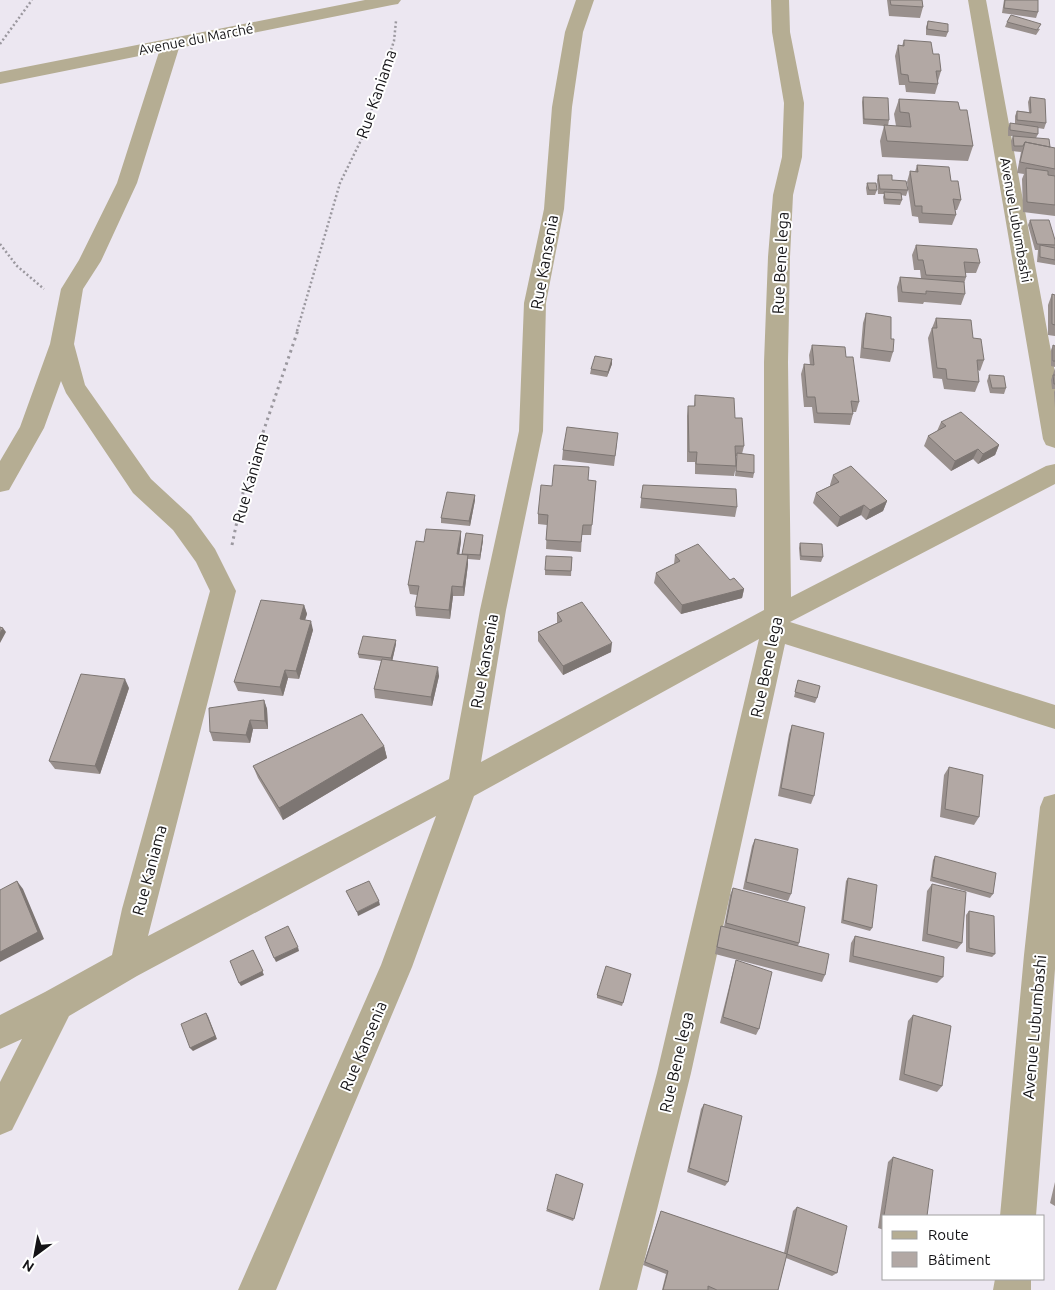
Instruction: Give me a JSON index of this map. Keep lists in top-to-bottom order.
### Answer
{
  "streets": {
    "street": [
      "Avenue du Marché",
      "Rue Kaniama",
      "Avenue Lubumbashi",
      "Rue Kansenia",
      "Rue Bene lega"
    ]
  },
  "crossings": [
    ["Avenue du Marché", "Rue Kaniama"]
  ],
  "legend": ["Route", "Bâtiment"],
  "north": "bottom left"
}
